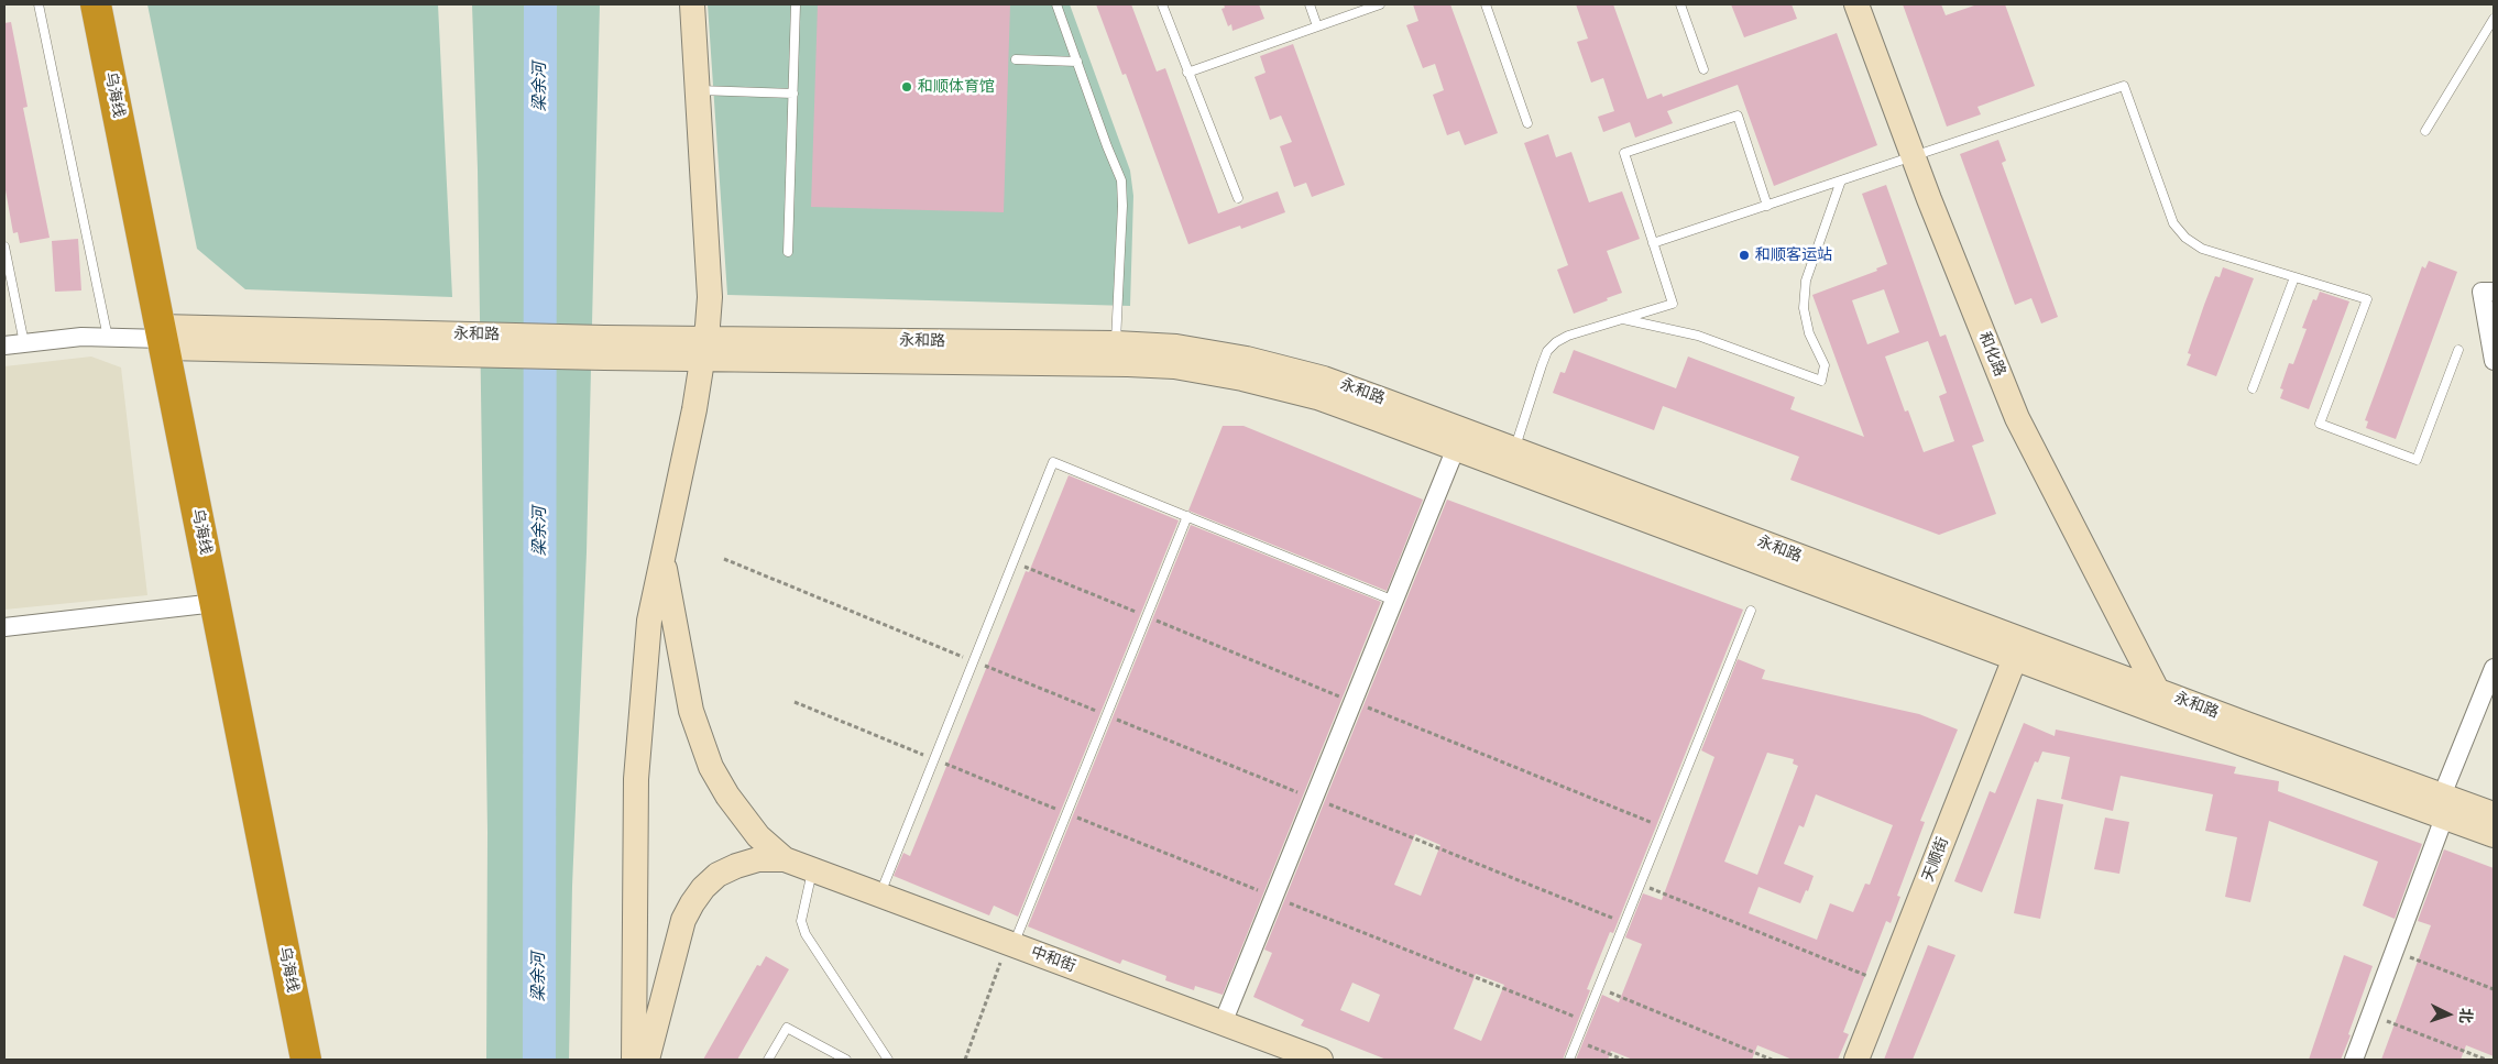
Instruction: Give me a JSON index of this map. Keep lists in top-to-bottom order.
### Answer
{
  "streets": {
    "highway": ["乌海线"],
    "main road": [
      "永和路",
      "和化路",
      "天顺街",
      "中和街"
    ]
  },
  "crossings": [
    ["乌海线", "永和路"],
    ["永和路", "和化路"],
    ["永和路", "天顺街"]
  ],
  "water": ["梁余河"],
  "places": ["和顺体育馆", "和顺客运站"],
  "north": "right"
}
